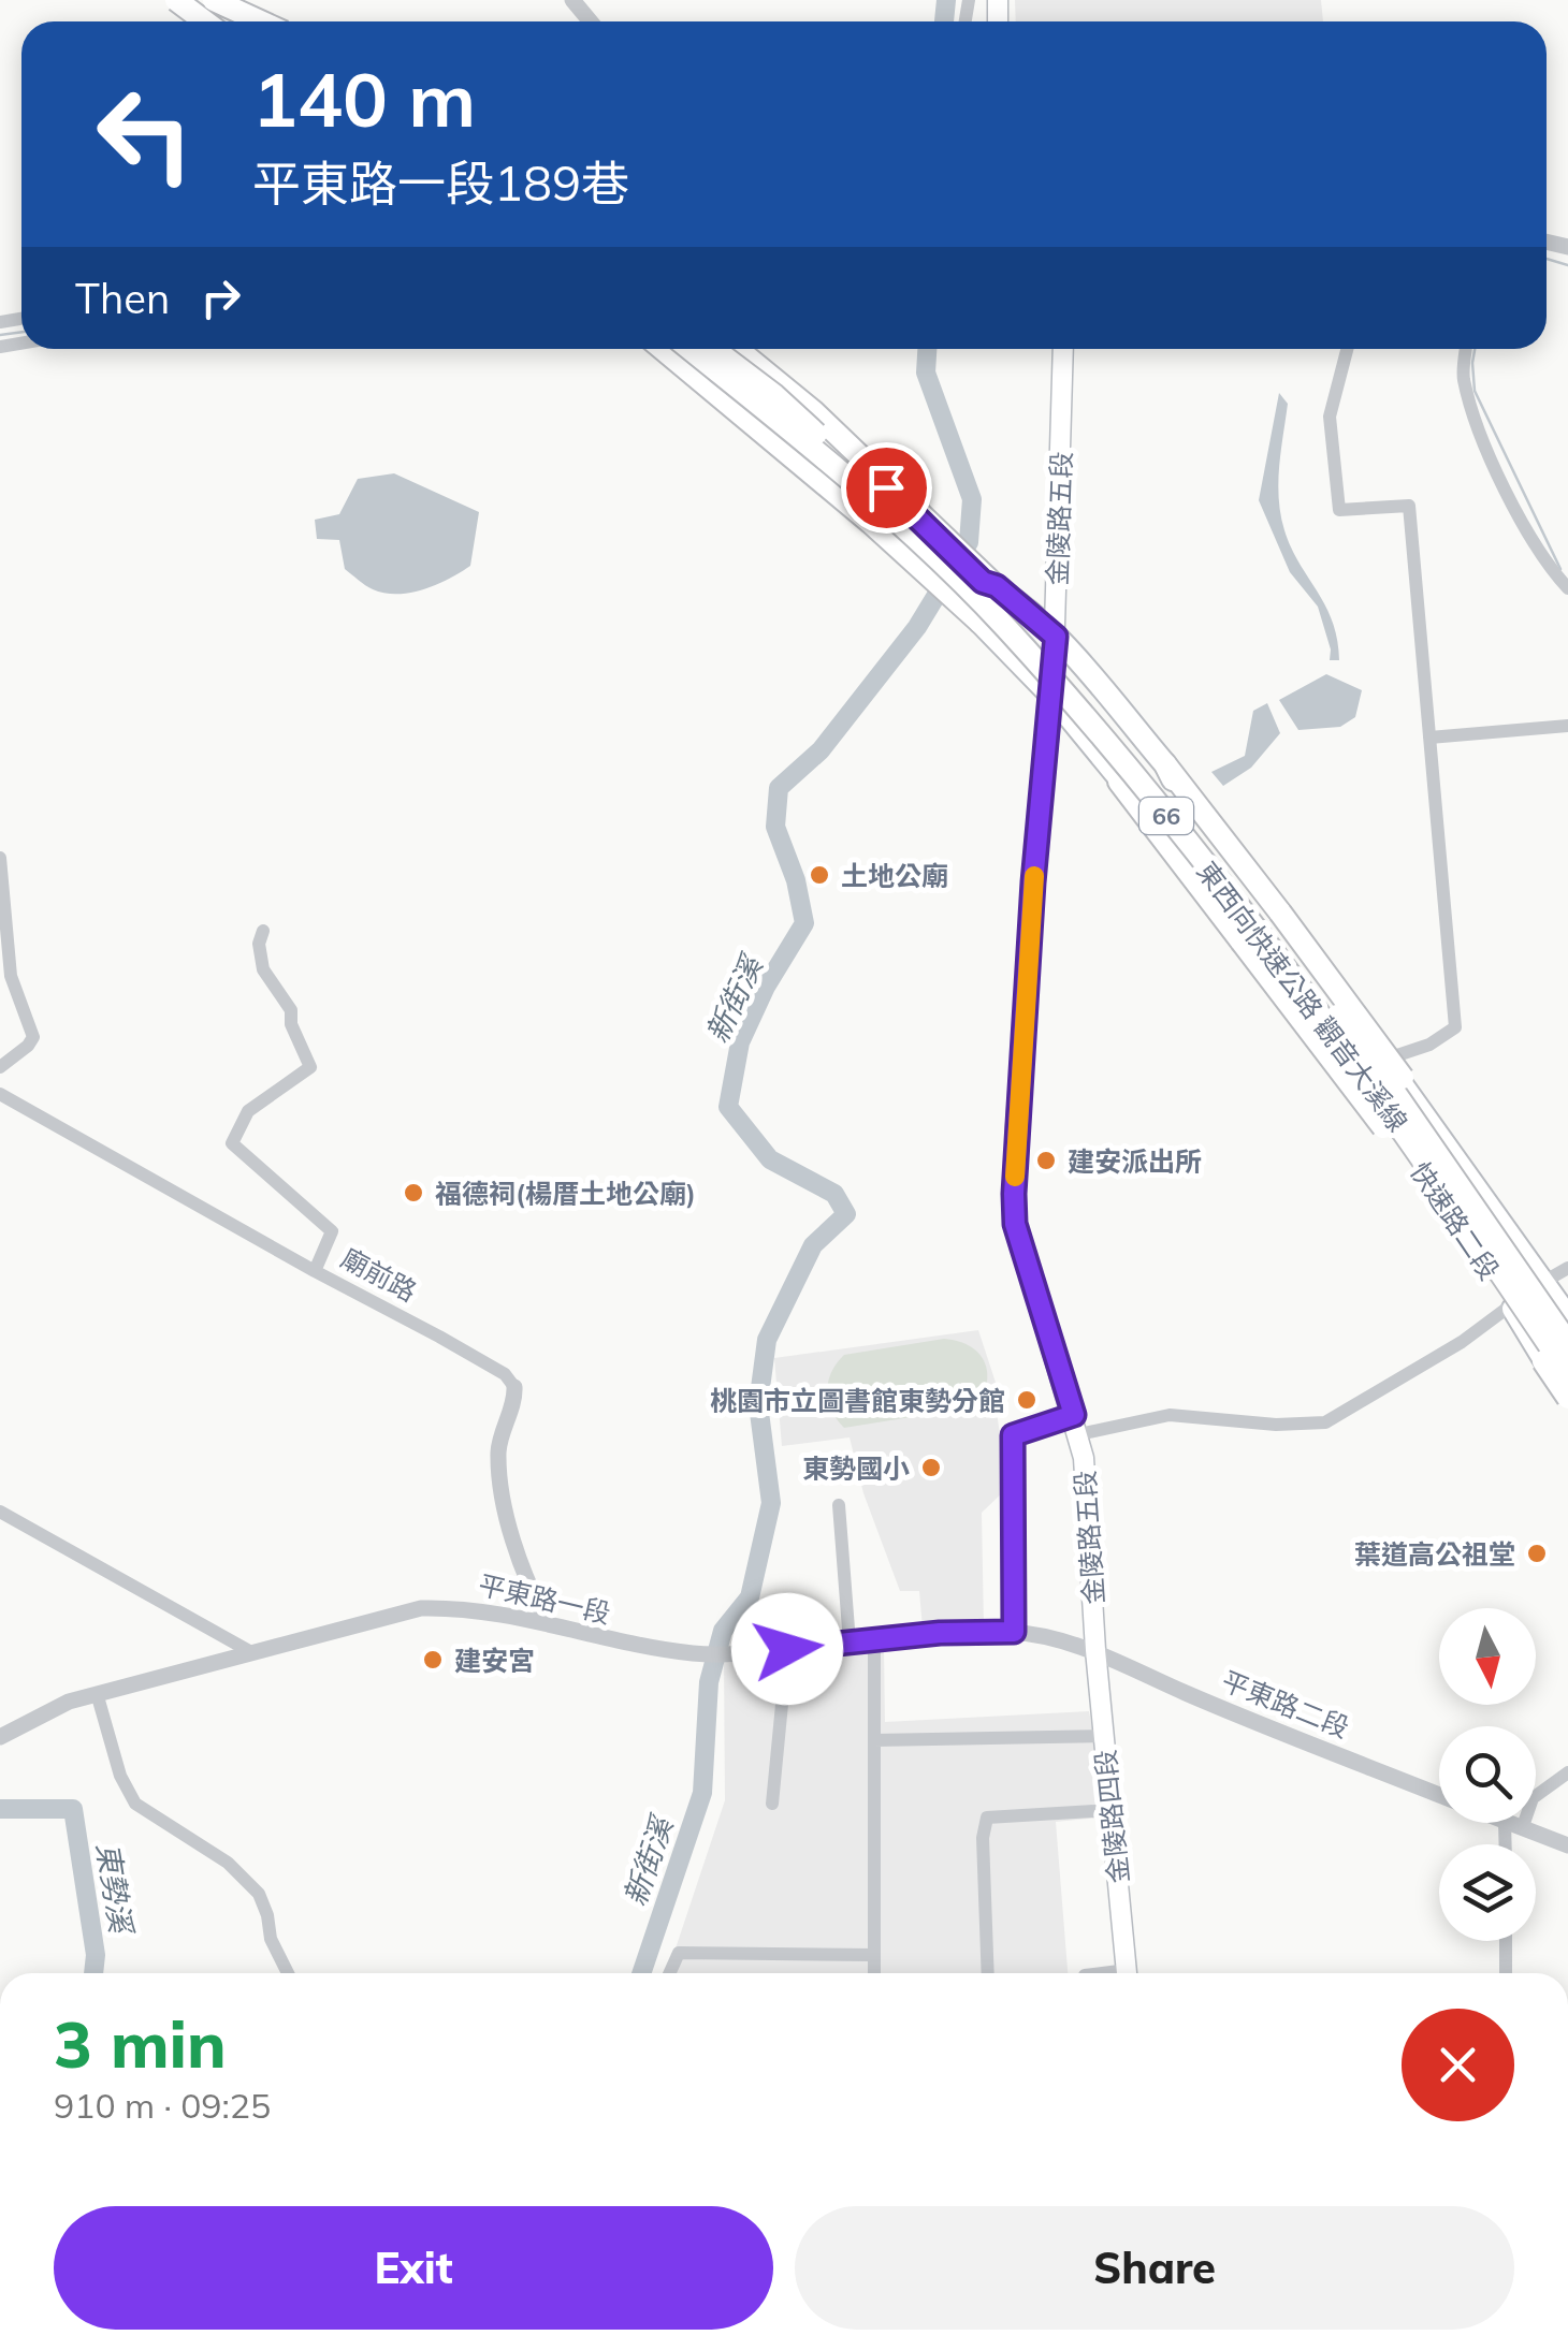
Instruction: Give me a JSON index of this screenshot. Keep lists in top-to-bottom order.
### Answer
{
  "streets": {
    "main road": [
      "金陵路五段",
      "66",
      "東西向快速公路 觀音大溪線",
      "快速路二段",
      "金陵路四段"
    ],
    "street": ["廟前路", "平東路一段", "平東路二段"]
  },
  "crossings": [
    ["金陵路五段", "66"],
    ["金陵路五段", "快速路二段"],
    ["金陵路五段", "平東路一段"],
    ["金陵路五段", "平東路二段"],
    ["金陵路五段", "金陵路四段"],
    ["66", "快速路二段"],
    ["廟前路", "平東路一段"],
    ["平東路一段", "平東路二段"],
    ["平東路一段", "金陵路四段"],
    ["平東路二段", "金陵路四段"]
  ],
  "water": ["新街溪", "東勢溪"],
  "places": [
    "土地公廟",
    "建安派出所",
    "福德祠(楊厝土地公廟)",
    "桃園市立圖書館東勢分館",
    "東勢國小",
    "葉道高公祖堂",
    "建安宮"
  ],
  "north": "bottom",
  "page": {
    "turn": ["140 m", "平東路一段189巷"],
    "then": "Then",
    "heading": ["3 min", "910 m · 09:25"],
    "buttons": ["Exit", "Share"]
  }
}
